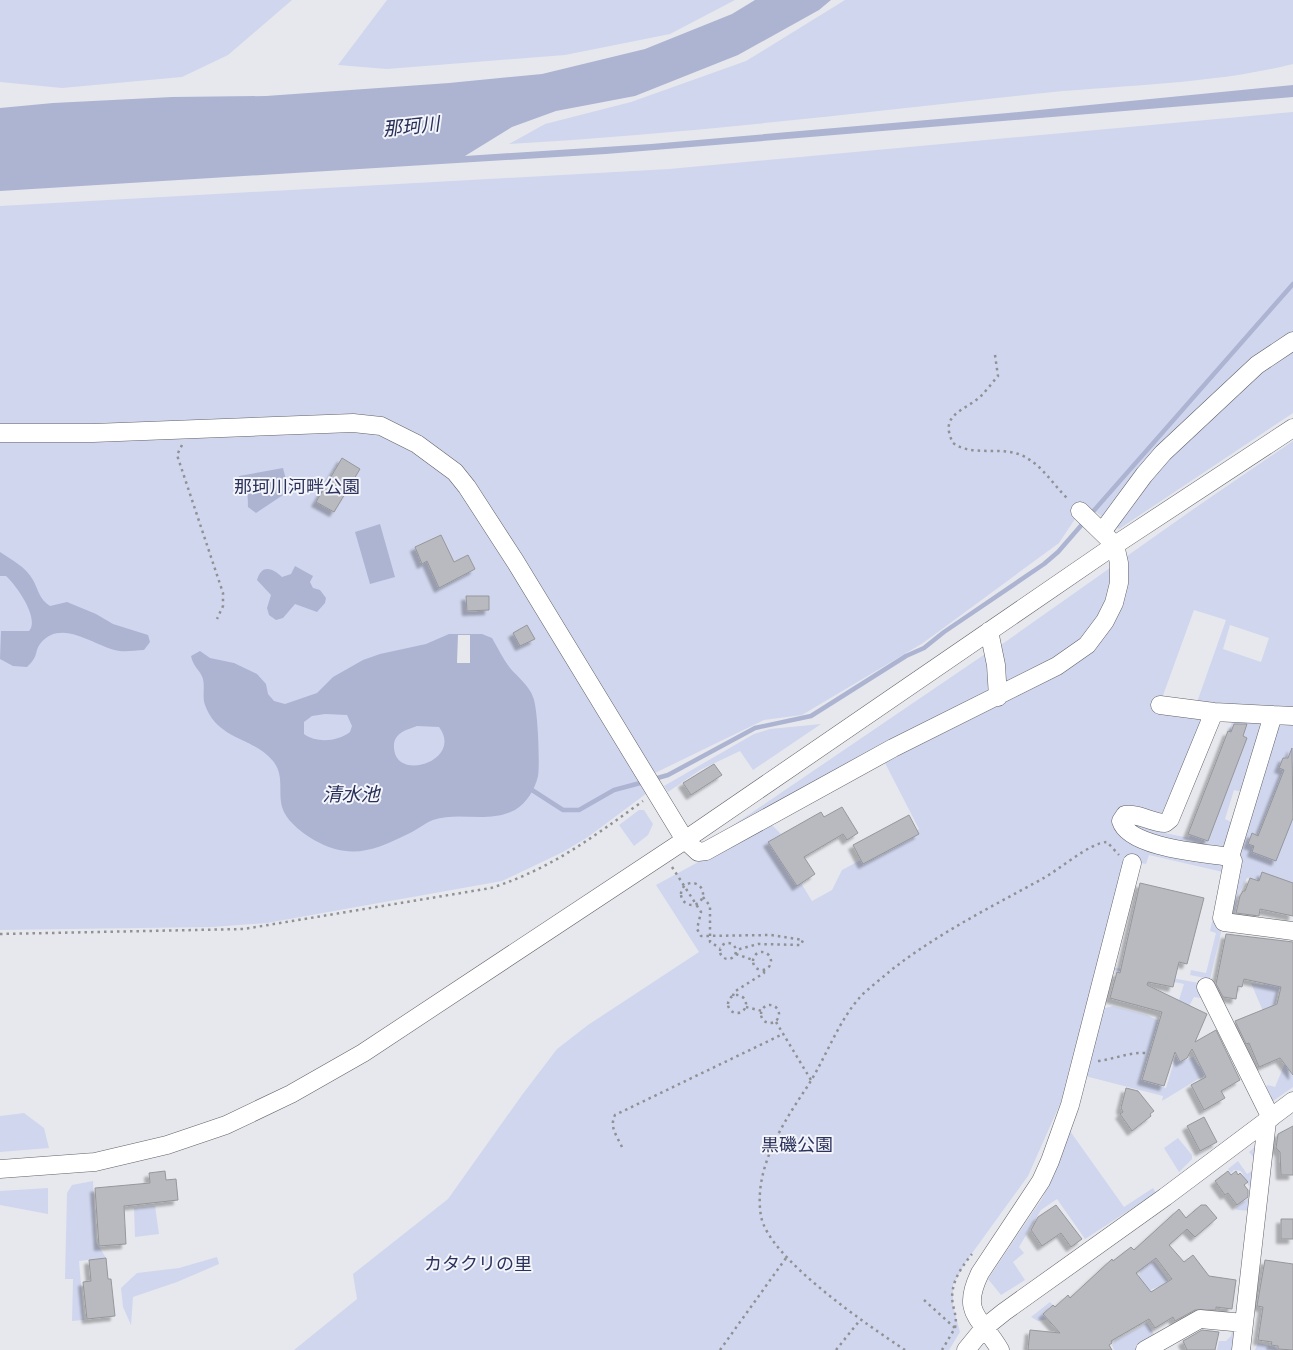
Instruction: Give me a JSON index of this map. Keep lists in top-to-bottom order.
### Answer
{
  "water": ["那珂川", "清水池"],
  "parks": ["那珂川河畔公園", "黒磯公園", "カタクリの里"]
}
